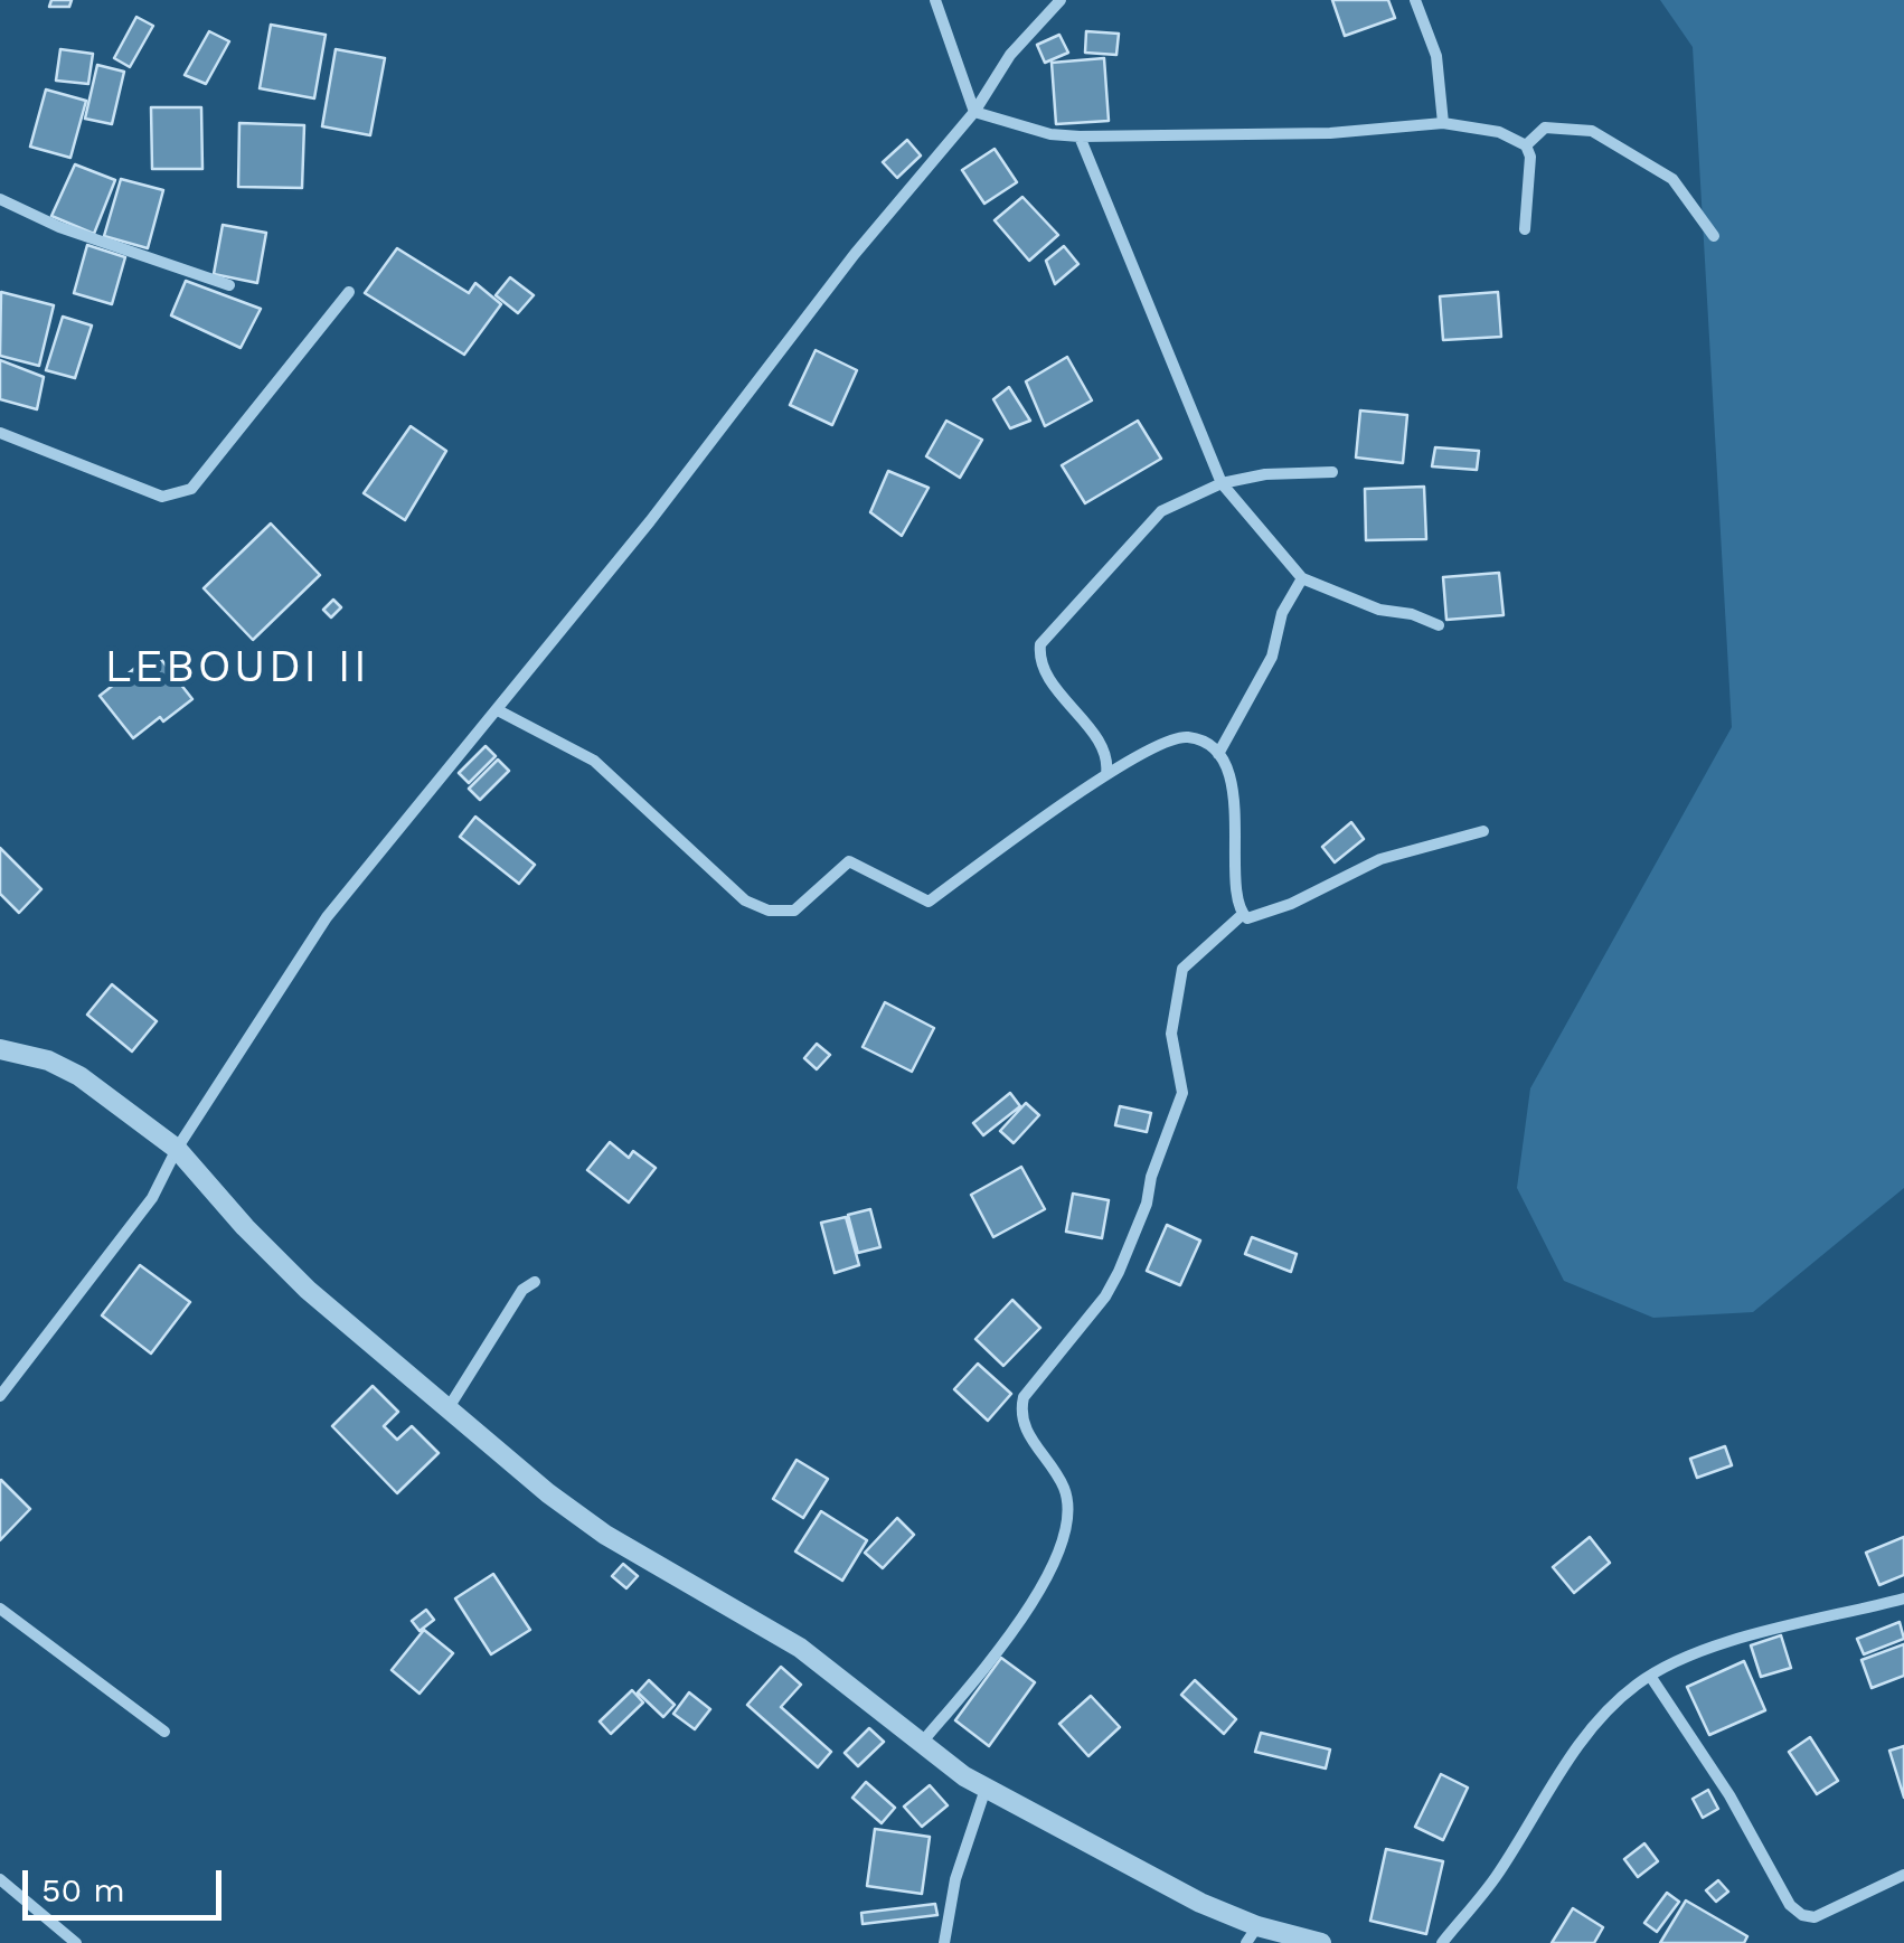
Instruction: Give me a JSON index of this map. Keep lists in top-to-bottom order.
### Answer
{
  "districts": ["LEBOUDI II"],
  "scale_bar": "50 m"
}
